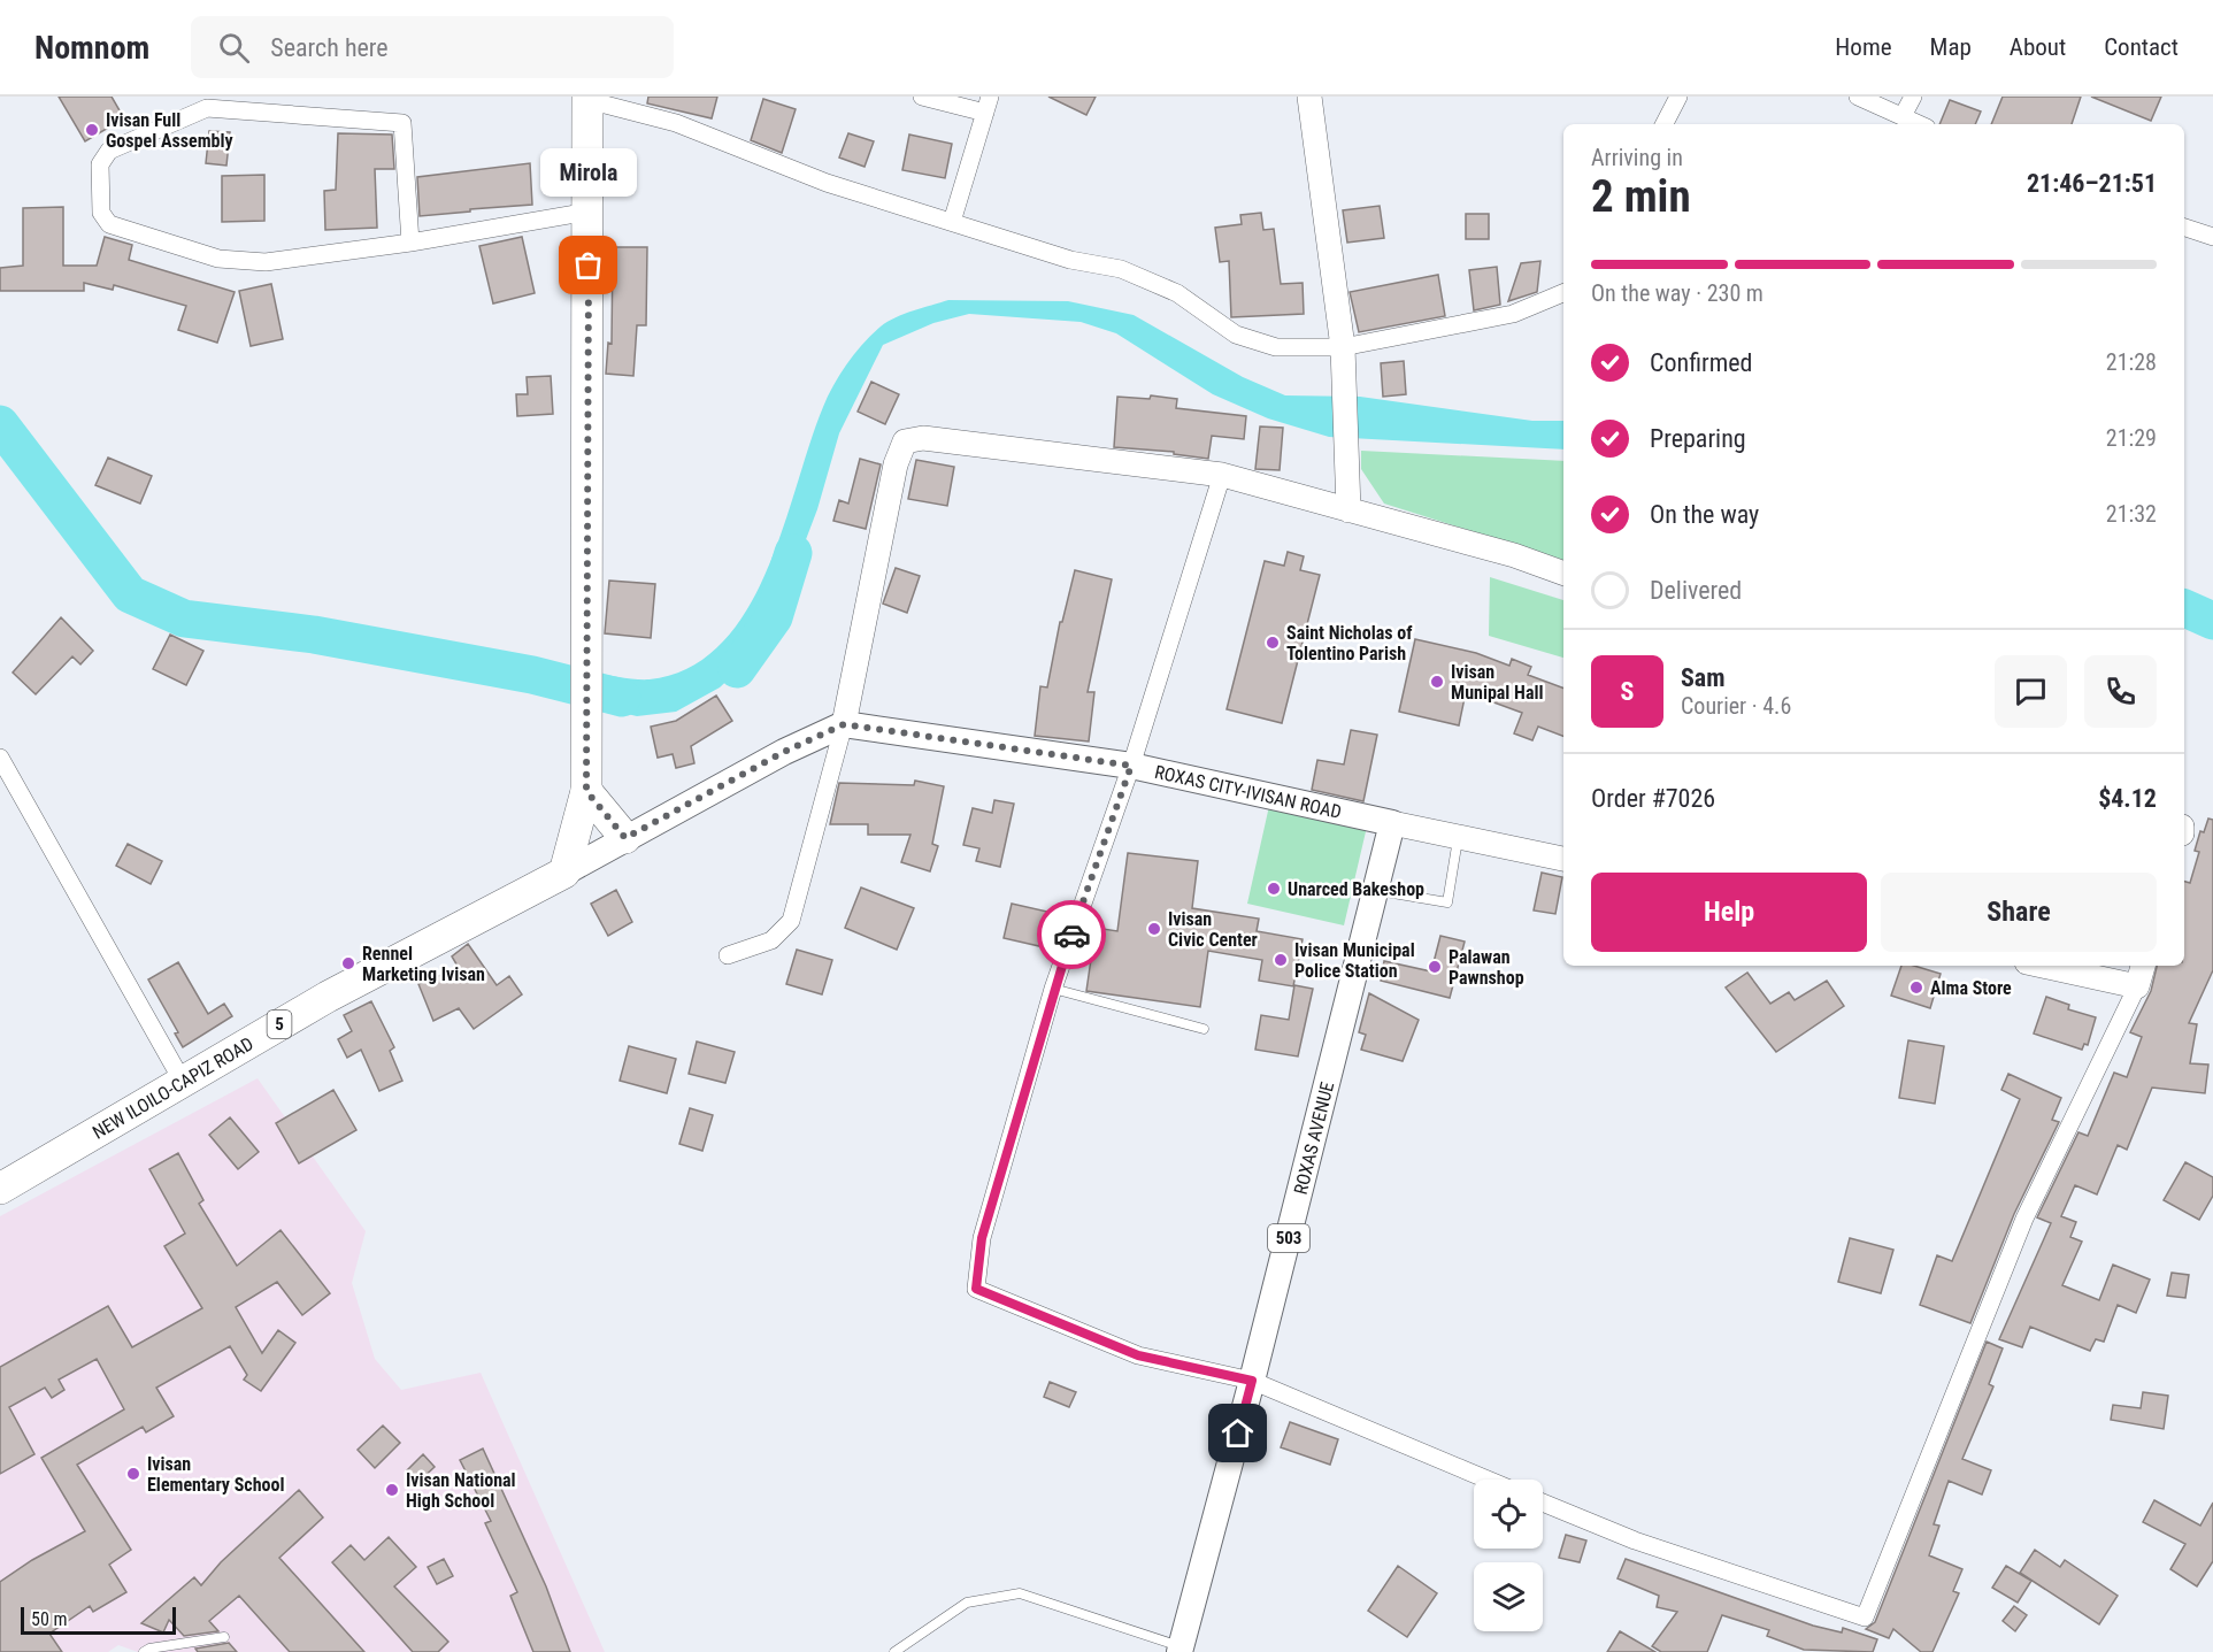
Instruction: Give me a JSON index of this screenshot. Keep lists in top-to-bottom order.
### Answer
{
  "streets": {
    "highway": ["5", "NEW ILOILO-CAPIZ ROAD"],
    "main road": ["ROXAS CITY-IVISAN ROAD", "ROXAS AVENUE", "503"]
  },
  "crossings": [
    ["ROXAS CITY-IVISAN ROAD", "ROXAS AVENUE"]
  ],
  "places": [
    "Ivisan Full Gospel Assembly",
    "Mirola",
    "Saint Nicholas of Tolentino Parish",
    "Ivisan Munipal Hall",
    "Unarced Bakeshop",
    "Ivisan Civic Center",
    "Ivisan Municipal Police Station",
    "Rennel Marketing Ivisan",
    "Palawan Pawnshop",
    "Alma Store",
    "Ivisan Elementary School",
    "Ivisan National High School"
  ],
  "scale_bar": "50 m",
  "page": {
    "header": "Nomnom",
    "search": "Search here",
    "nav": [
      "Home",
      "Map",
      "About",
      "Contact"
    ],
    "heading": ["2 min", "Arriving in", "21:46–21:51"],
    "panel": [
      "Sam",
      "Courier · 4.6",
      "Order #7026",
      "$4.12"
    ],
    "bubble": "Mirola",
    "bar": "On the way · 230 m",
    "list": [
      ["Confirmed", "21:28"],
      ["Preparing", "21:29"],
      ["On the way", "21:32"],
      "Delivered"
    ],
    "round": "S",
    "buttons": ["Help", "Share"],
    "scale": "50 m"
  }
}
